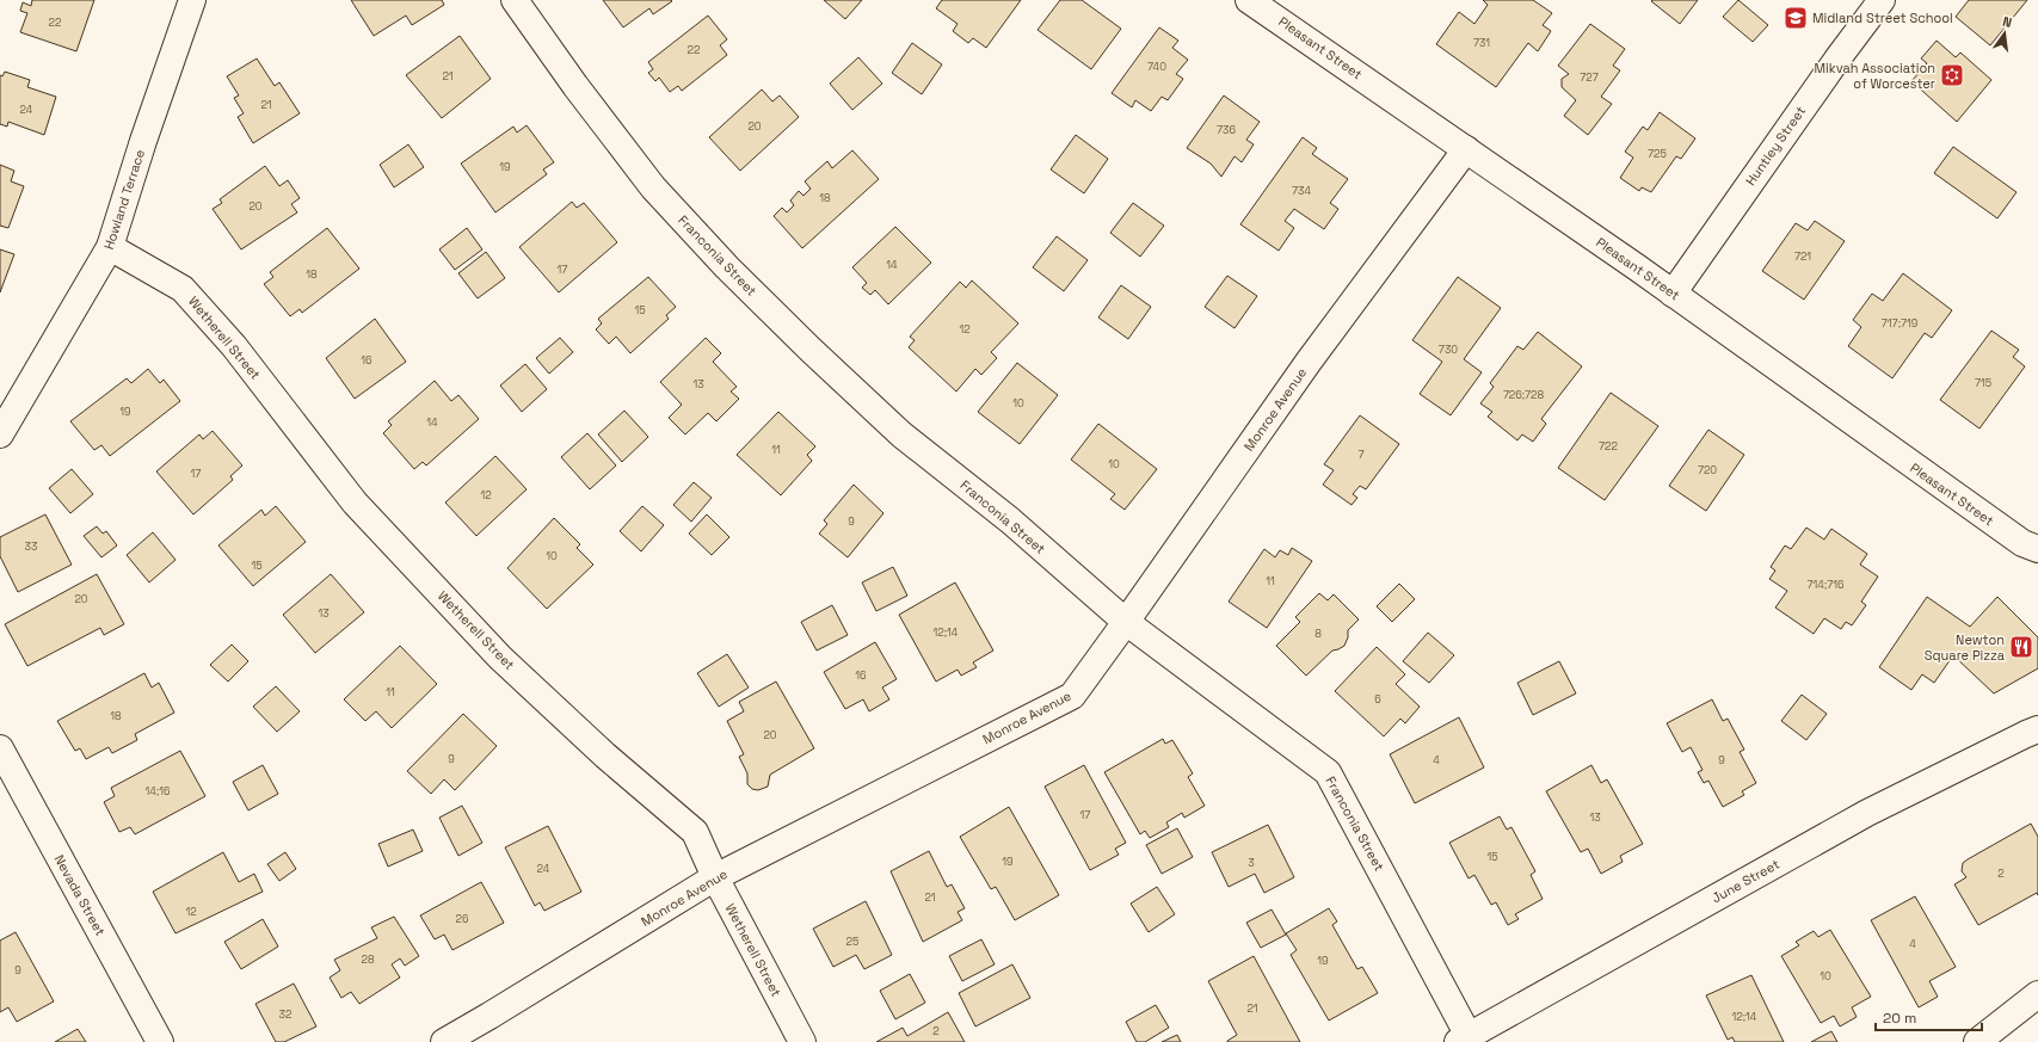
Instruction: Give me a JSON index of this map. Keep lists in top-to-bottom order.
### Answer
{
  "streets": {
    "street": [
      "Pleasant Street",
      "Huntley Street",
      "Howland Terrace",
      "Franconia Street",
      "Wetherell Street",
      "Monroe Avenue",
      "June Street",
      "Nevada Street"
    ]
  },
  "crossings": [
    ["Pleasant Street", "Huntley Street"],
    ["Pleasant Street", "Monroe Avenue"],
    ["Howland Terrace", "Wetherell Street"],
    ["Franconia Street", "Monroe Avenue"],
    ["Franconia Street", "June Street"],
    ["Wetherell Street", "Monroe Avenue"]
  ],
  "places": {
    "school or university": ["Midland Street School"],
    "synagogue": ["Mikvah Association of Worcester"],
    "restaurant": ["Newton Square Pizza"]
  },
  "house_numbers": [
    "22",
    "731",
    "22",
    "740",
    "21",
    "727",
    "21",
    "24",
    "20",
    "736",
    "725",
    "19",
    "734",
    "18",
    "20",
    "721",
    "14",
    "17",
    "18",
    "15",
    "717;719",
    "12",
    "730",
    "16",
    "715",
    "13",
    "726;728",
    "10",
    "19",
    "14",
    "722",
    "11",
    "7",
    "10",
    "720",
    "17",
    "12",
    "9",
    "33",
    "10",
    "15",
    "11",
    "714;716",
    "20",
    "13",
    "12;14",
    "8",
    "16",
    "11",
    "6",
    "18",
    "20",
    "9",
    "4",
    "9",
    "14;16",
    "17",
    "13",
    "15",
    "19",
    "3",
    "24",
    "2",
    "21",
    "12",
    "26",
    "25",
    "4",
    "28",
    "19",
    "9",
    "10",
    "21",
    "32",
    "12;14",
    "2"
  ],
  "scale_bar": "20 m",
  "north": "top"
}
